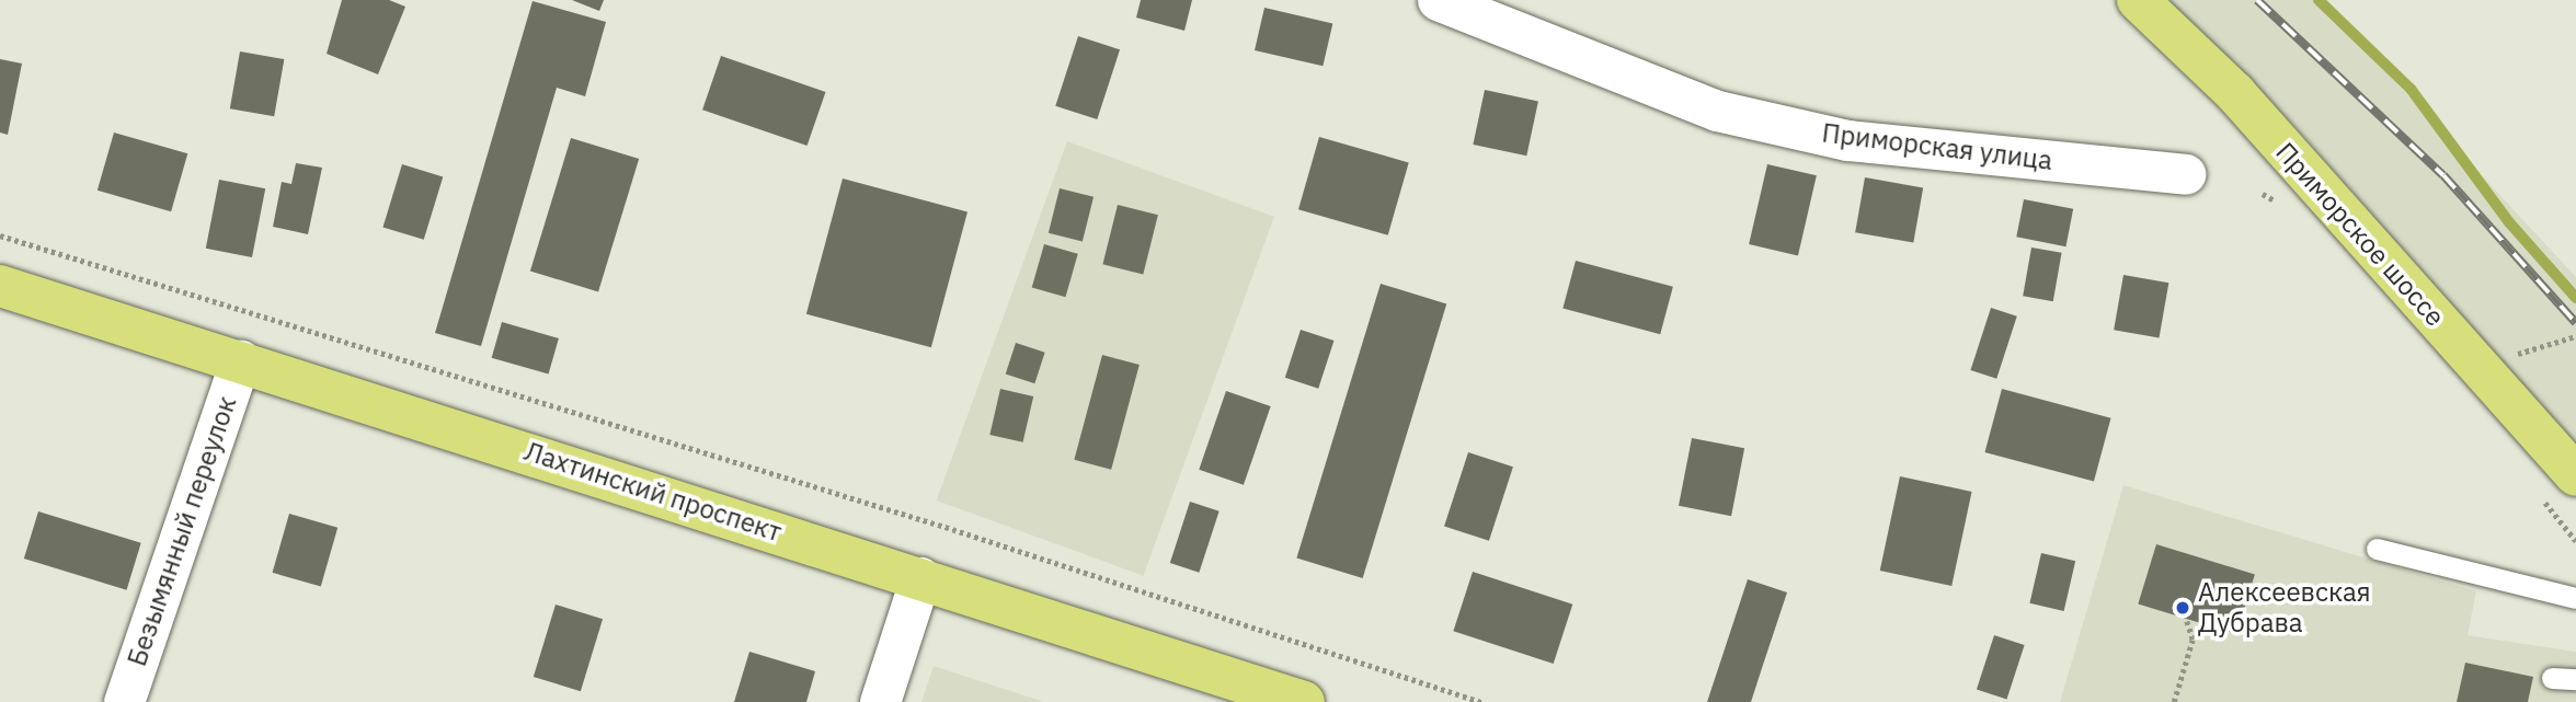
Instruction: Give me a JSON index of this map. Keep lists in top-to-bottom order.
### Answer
{
  "streets": {
    "main road": ["Приморское шоссе", "Лахтинский проспект"],
    "street": ["Приморская улица", "Безымянный переулок"]
  },
  "crossings": [
    ["Лахтинский проспект", "Безымянный переулок"]
  ],
  "places": ["Алексеевская Дубрава"]
}
